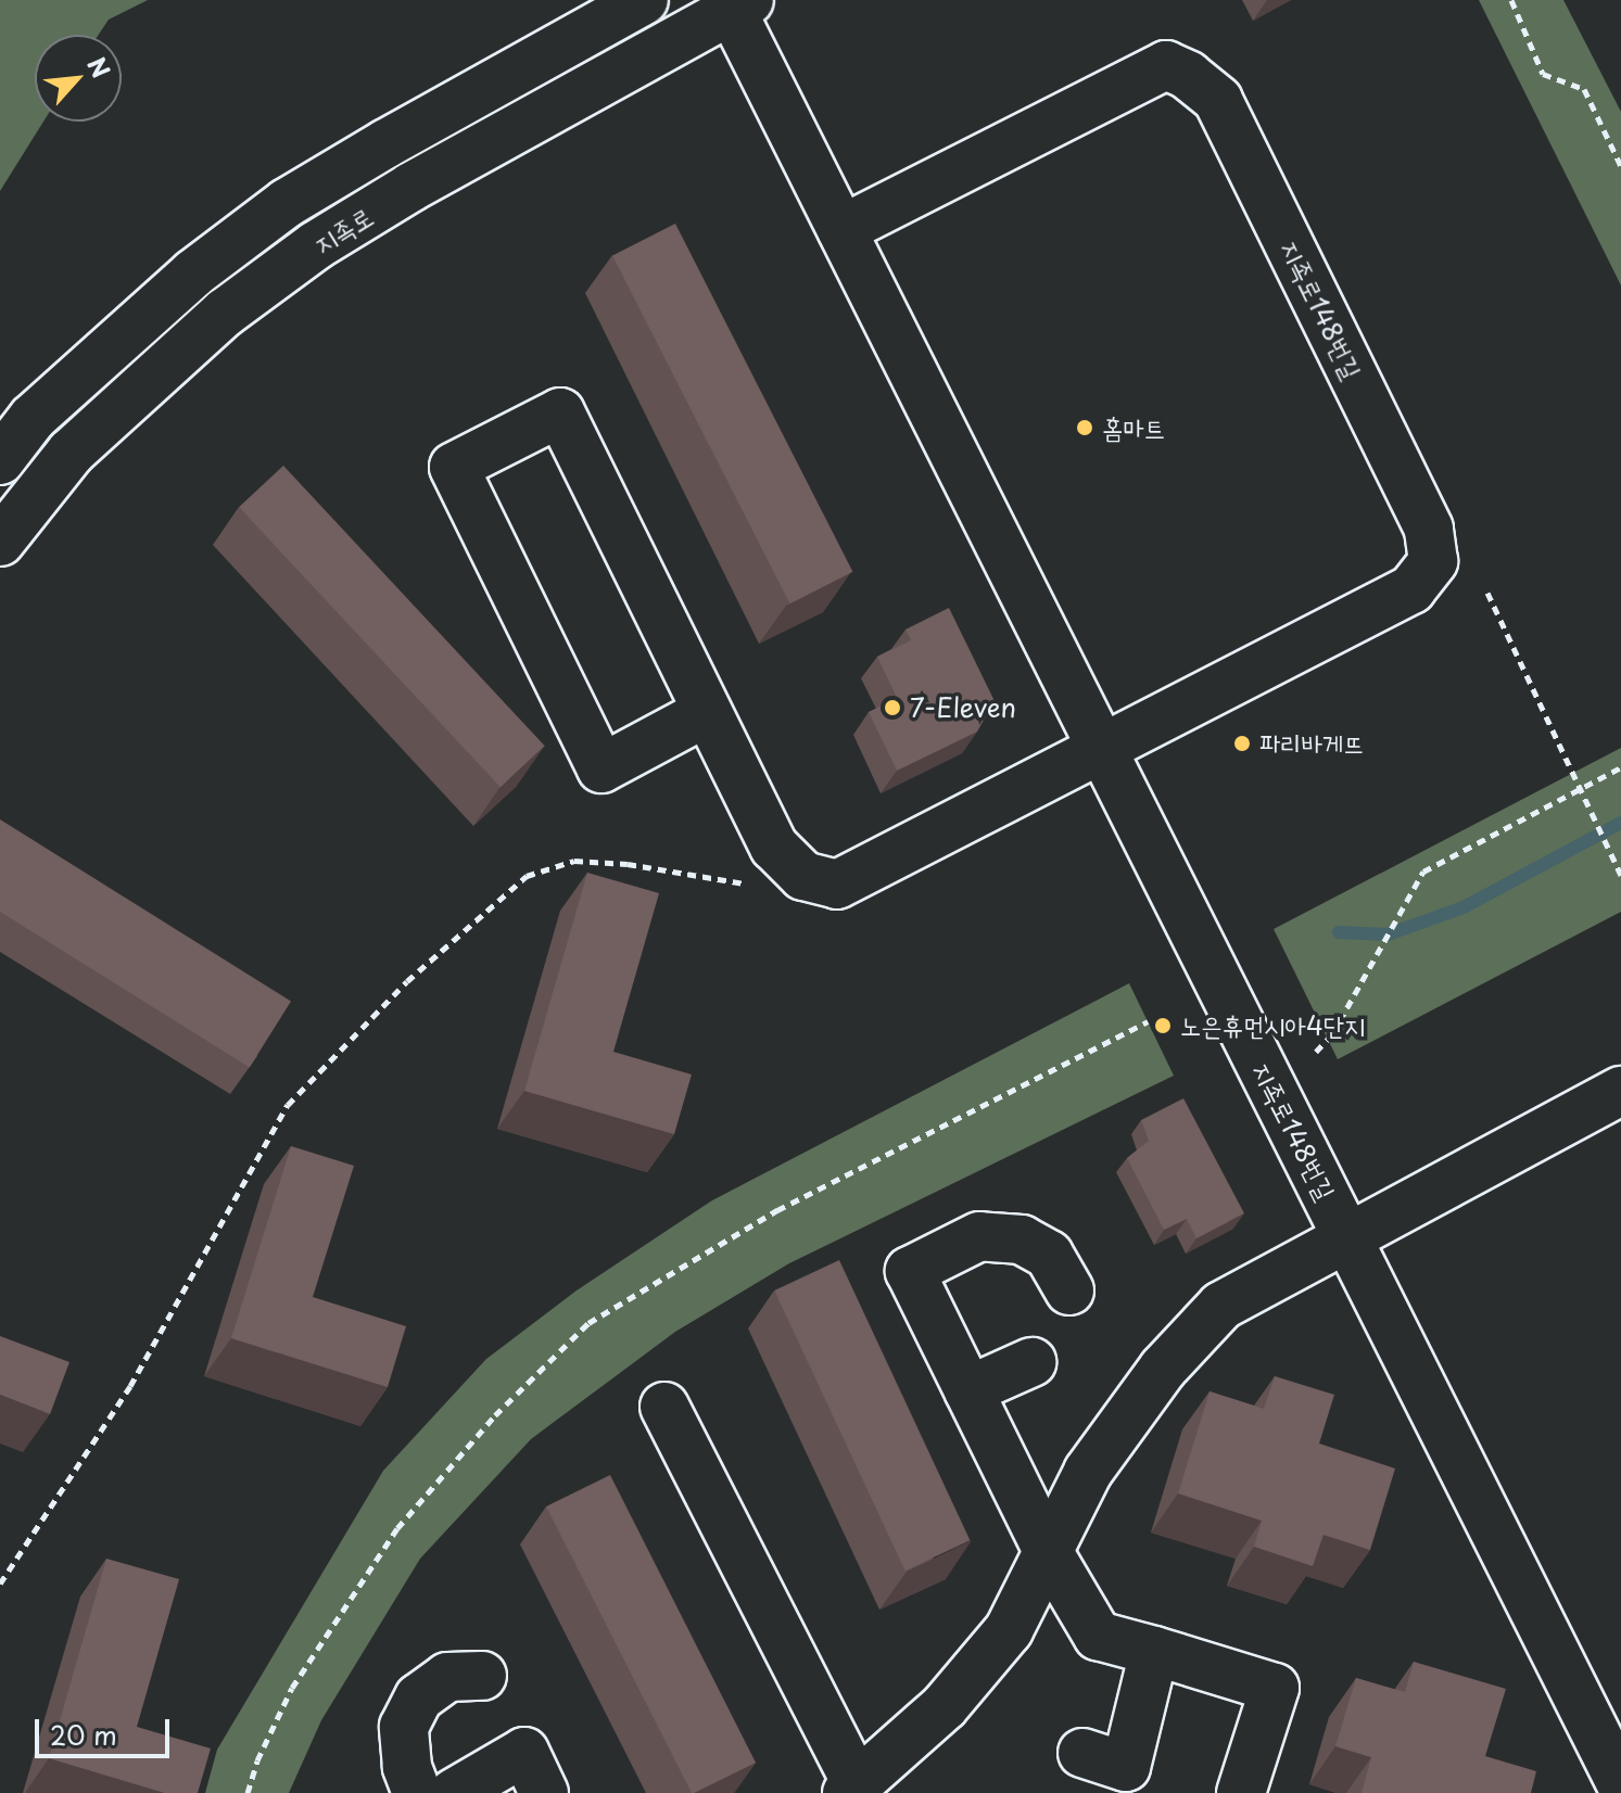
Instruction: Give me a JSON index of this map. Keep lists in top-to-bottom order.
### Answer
{
  "streets": {
    "street": ["지족로", "지족로148번길"]
  },
  "crossings": [
    ["지족로", "지족로148번길"]
  ],
  "places": [
    "홈마트",
    "7-Eleven",
    "파리바게뜨",
    "노은휴먼시아4단지"
  ],
  "scale_bar": "20 m",
  "north": "top right"
}
